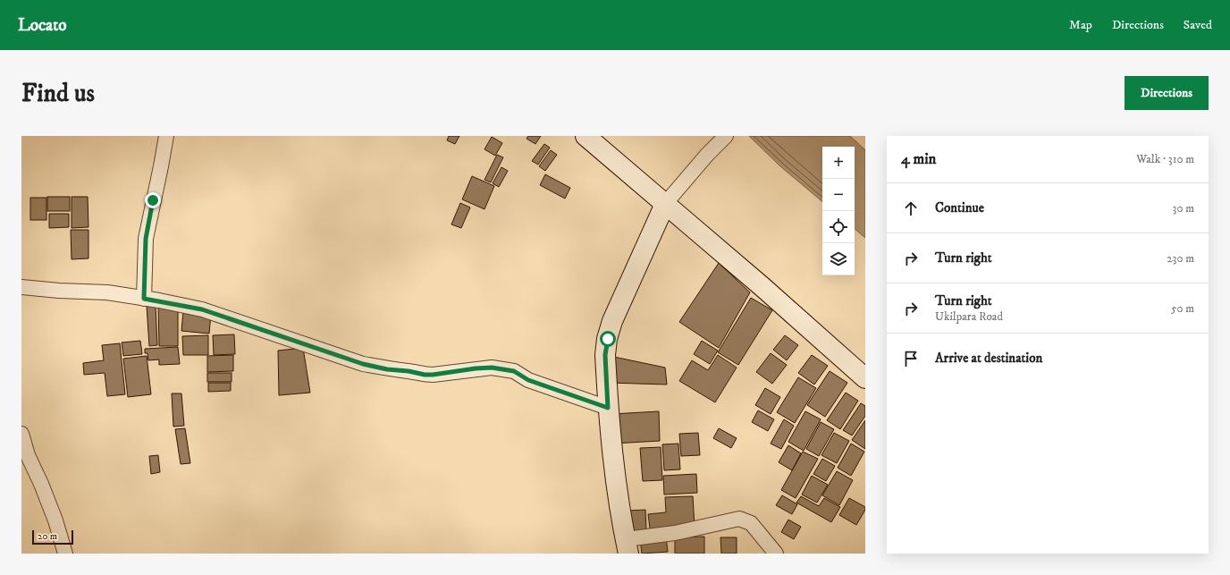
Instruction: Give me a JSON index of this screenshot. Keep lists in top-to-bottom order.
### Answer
{
  "scale_bar": "20 m",
  "page": {
    "header": "Locato",
    "nav": ["Map", "Directions", "Saved"],
    "buttons": "Directions",
    "title": "Find us",
    "heading": ["4 min", "Walk · 310 m"],
    "map_buttons": ["+", "−"],
    "list": [
      ["Continue", "30 m"],
      ["Turn right", "230 m"],
      ["Turn right", "Ukilpara Road", "50 m"],
      "Arrive at destination"
    ],
    "scale": "20 m"
  }
}
